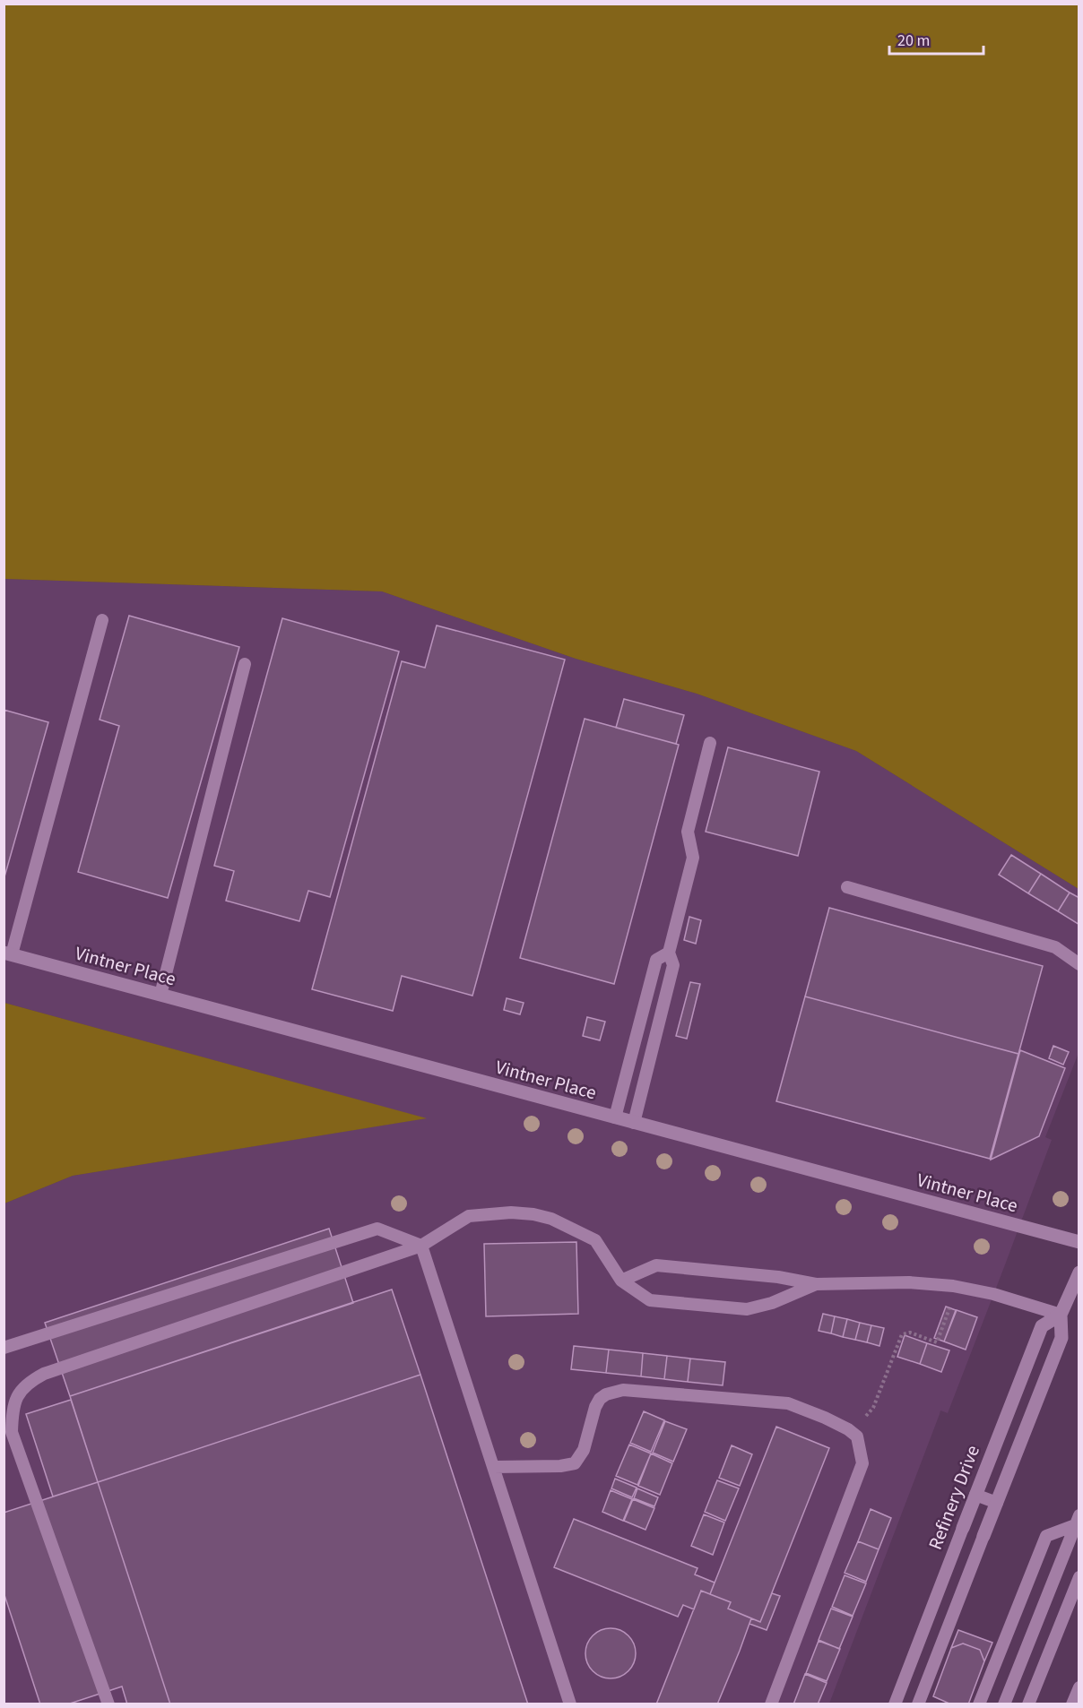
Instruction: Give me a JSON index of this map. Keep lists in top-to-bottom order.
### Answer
{
  "streets": {
    "street": ["Vintner Place", "Refinery Drive"]
  },
  "scale_bar": "20 m"
}
